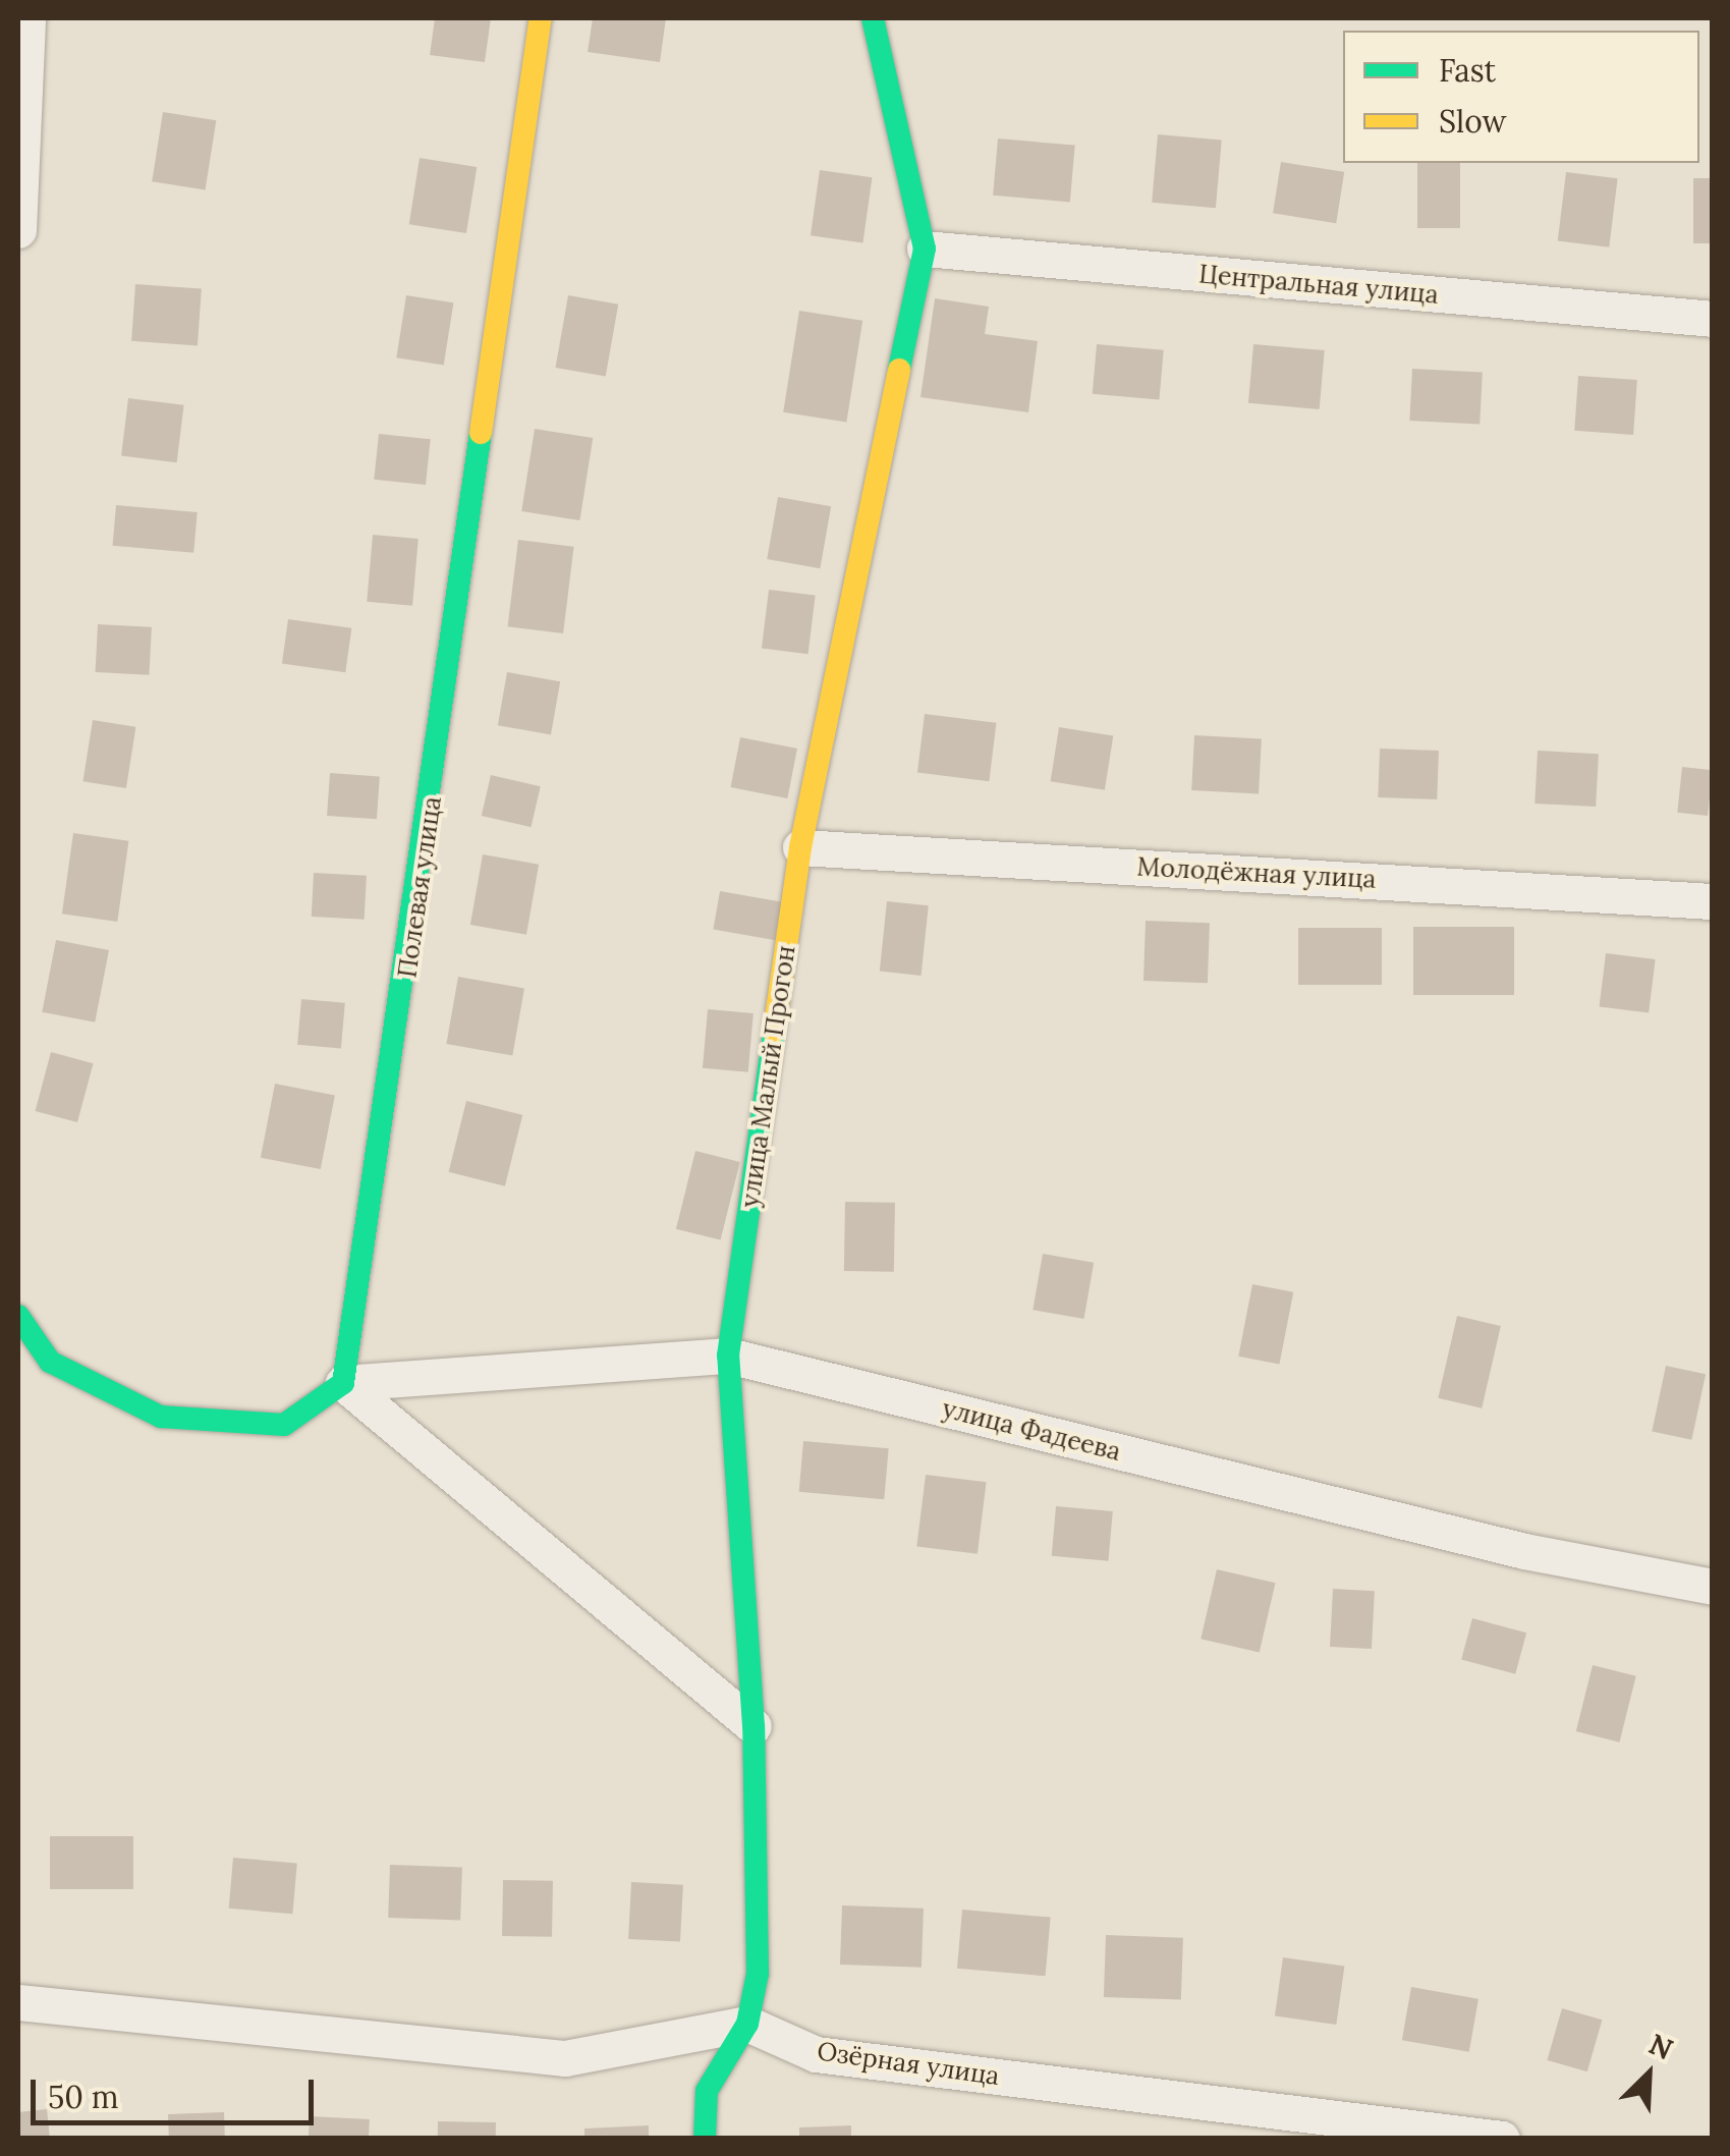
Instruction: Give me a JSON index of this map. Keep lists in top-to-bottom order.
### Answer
{
  "streets": {
    "street": [
      "Центральная улица",
      "Молодёжная улица",
      "Полевая улица",
      "улица Малый Прогон",
      "улица Фадеева",
      "Озёрная улица"
    ]
  },
  "crossings": [
    ["Центральная улица", "улица Малый Прогон"],
    ["Молодёжная улица", "улица Малый Прогон"],
    ["Полевая улица", "улица Фадеева"],
    ["улица Малый Прогон", "улица Фадеева"],
    ["улица Малый Прогон", "Озёрная улица"]
  ],
  "legend": ["Fast", "Slow"],
  "scale_bar": "50 m",
  "north": "top right"
}
